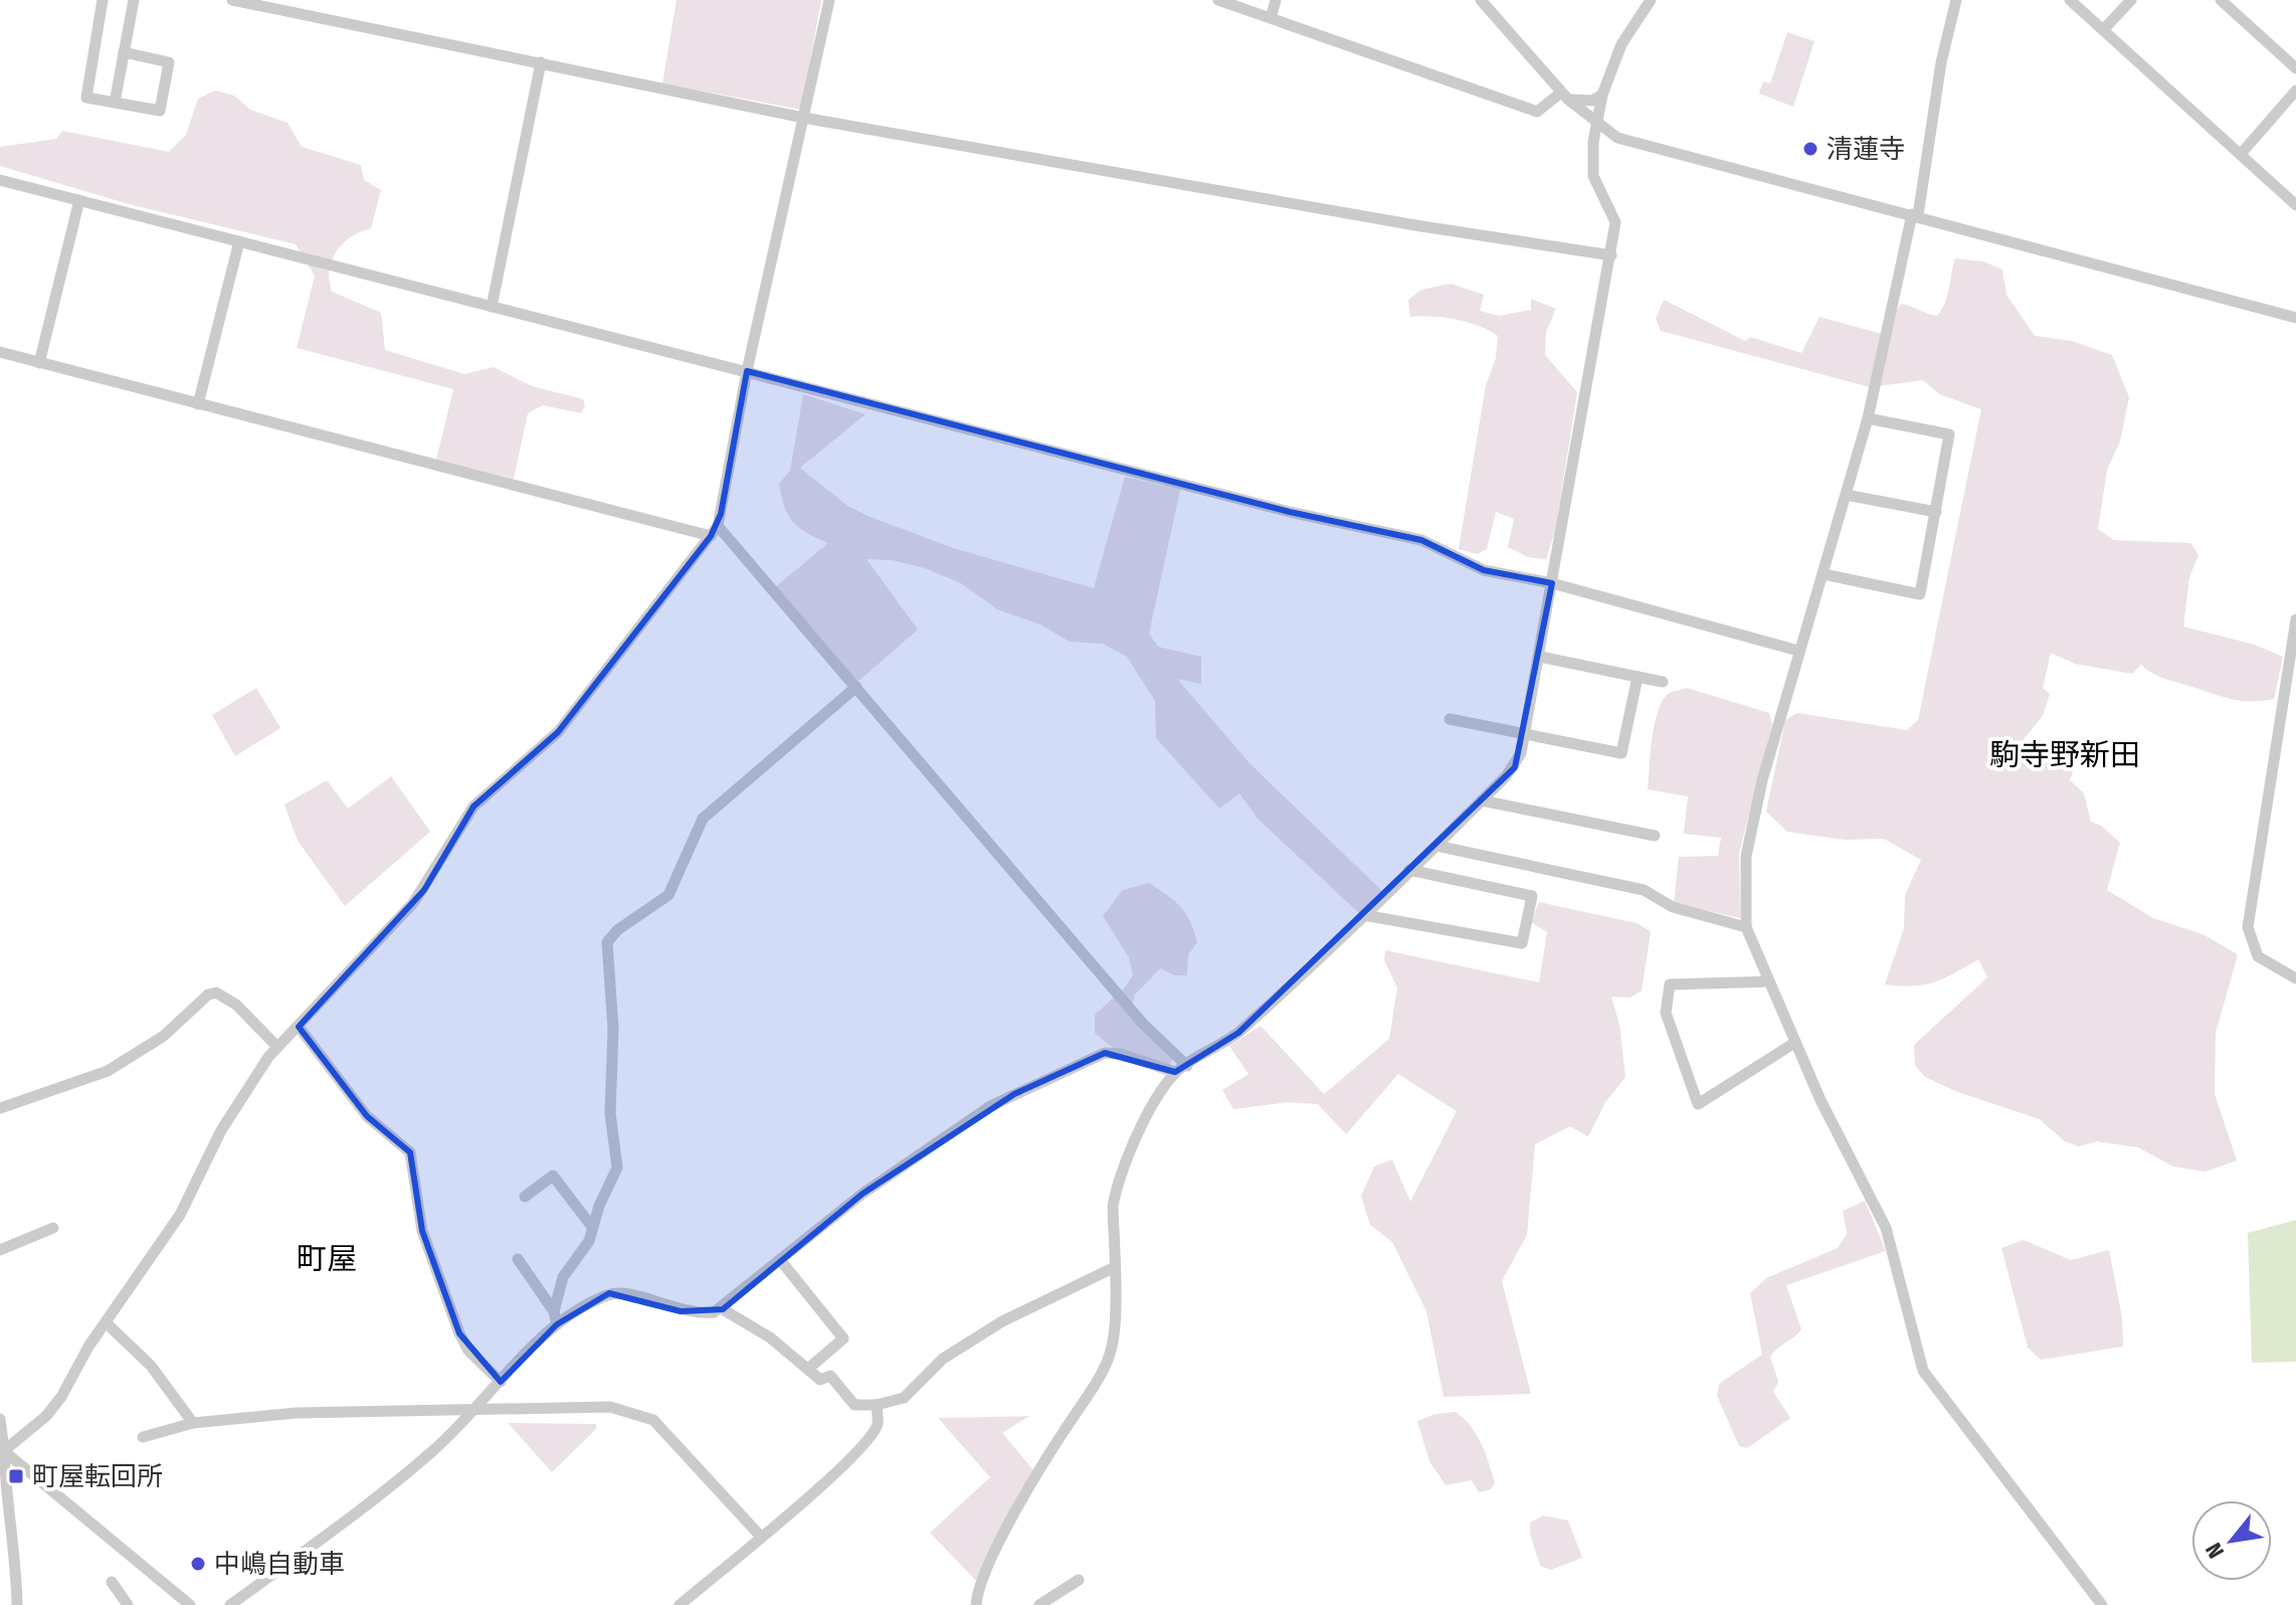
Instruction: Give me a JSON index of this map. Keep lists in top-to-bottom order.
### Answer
{
  "districts": ["駒寺野新田", "町屋"],
  "places": {
    "other": ["清蓮寺", "中嶋自動車"],
    "transit": ["町屋転回所"]
  },
  "north": "bottom left"
}
